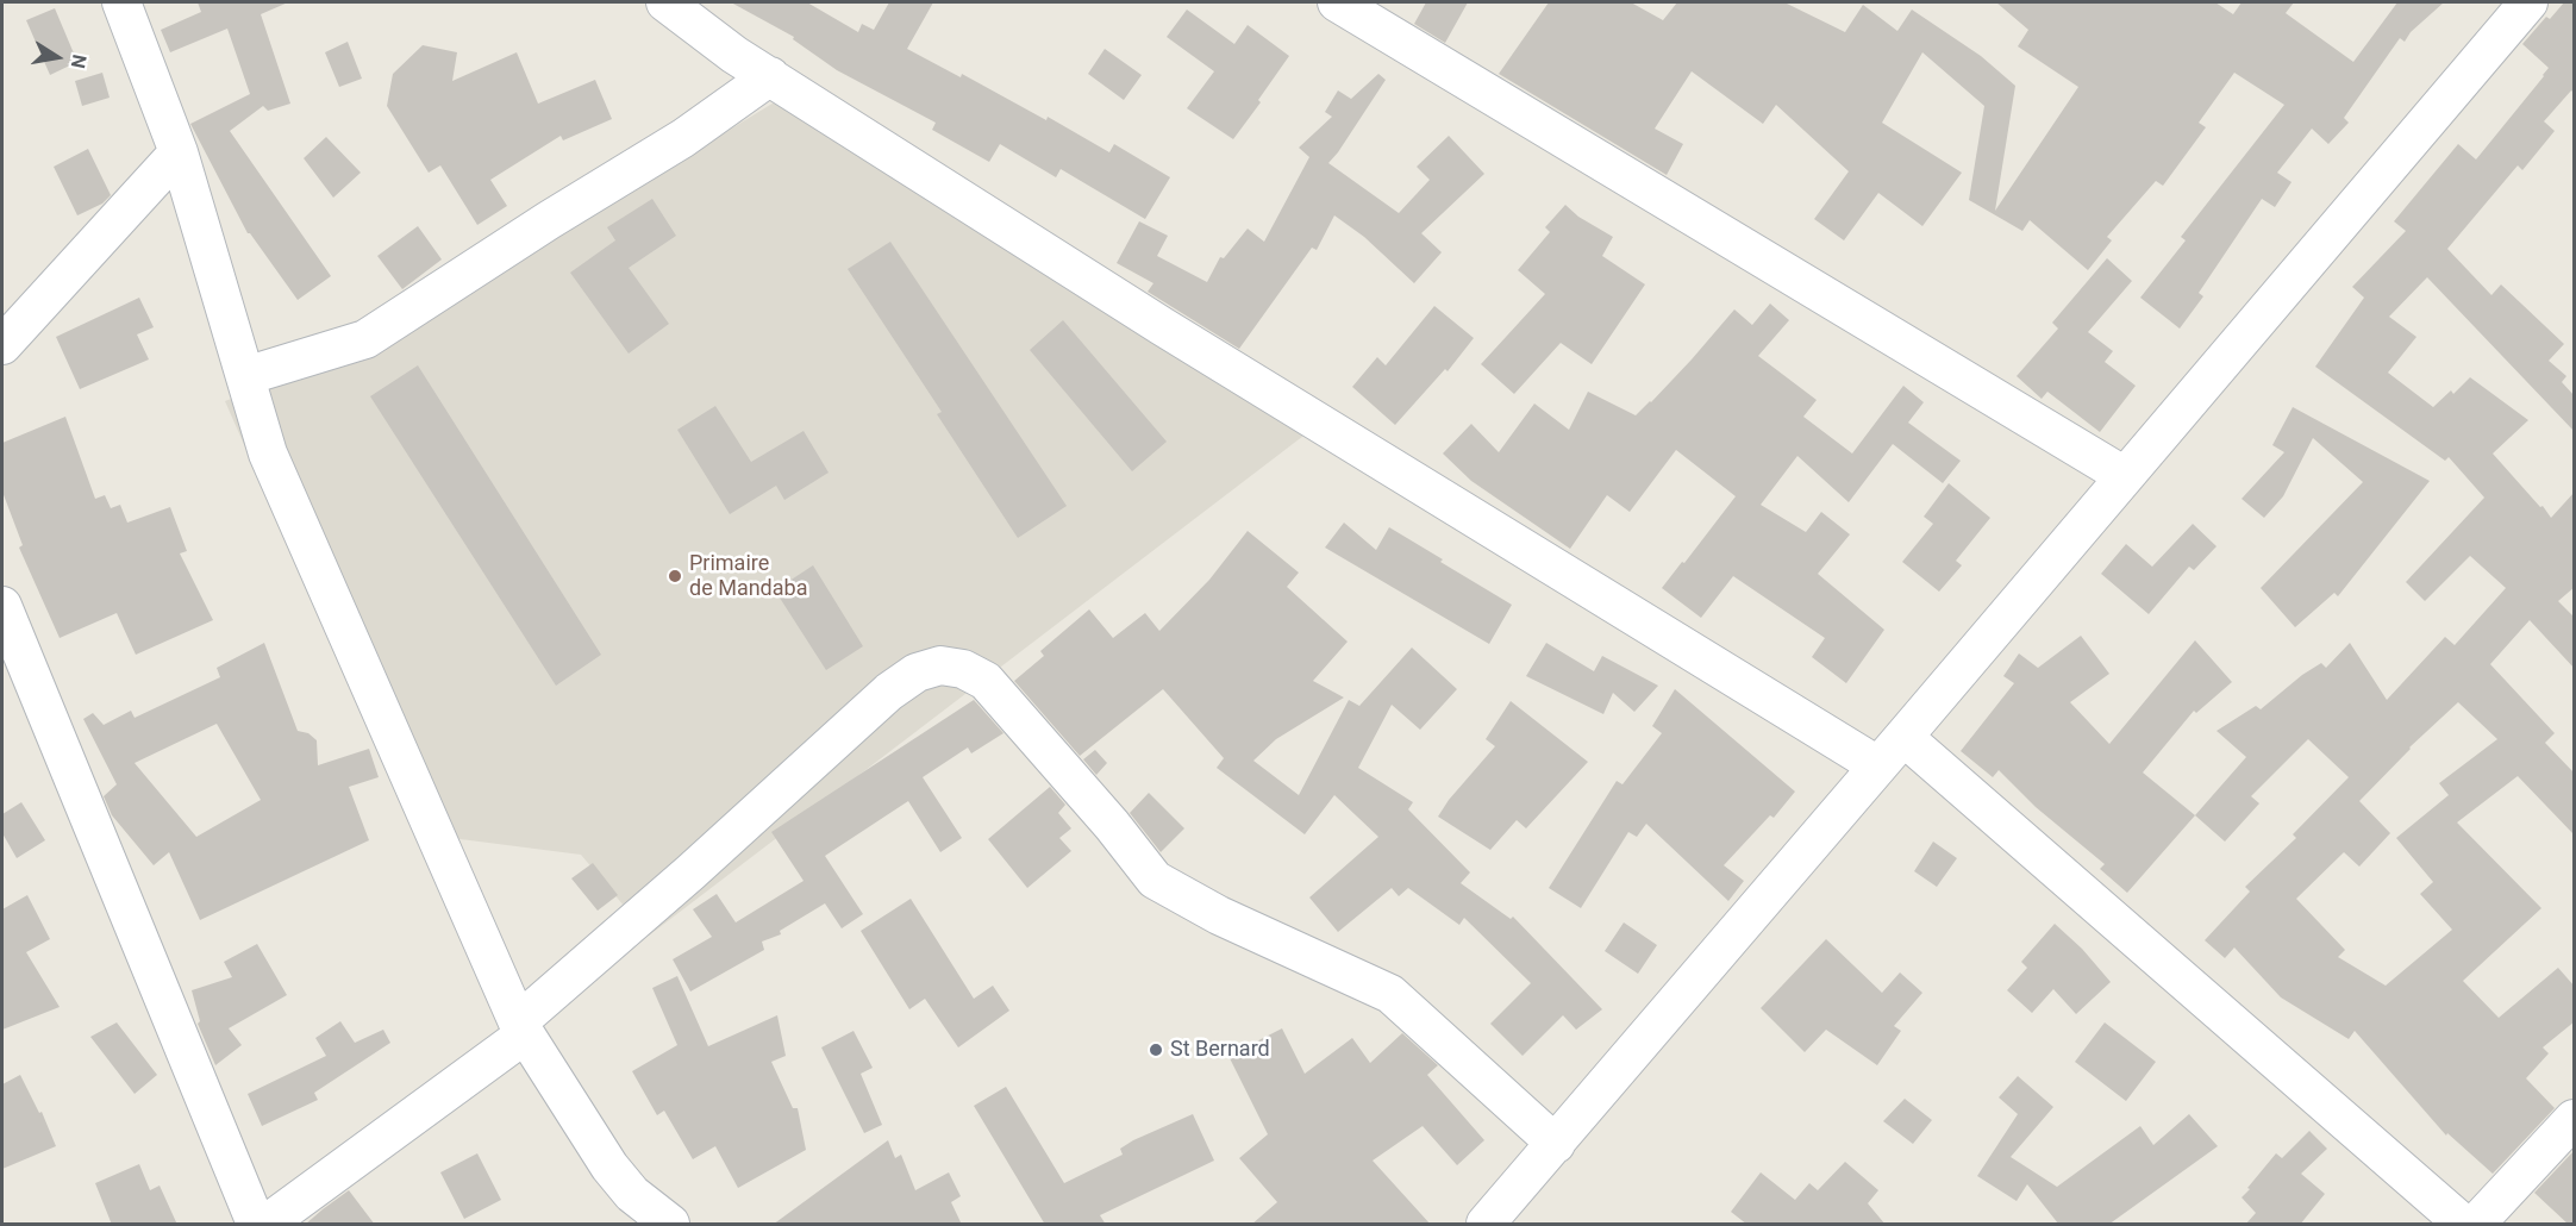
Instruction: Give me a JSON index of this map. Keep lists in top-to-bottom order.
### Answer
{
  "places": ["Primaire de Mandaba", "St Bernard"],
  "north": "right"
}
